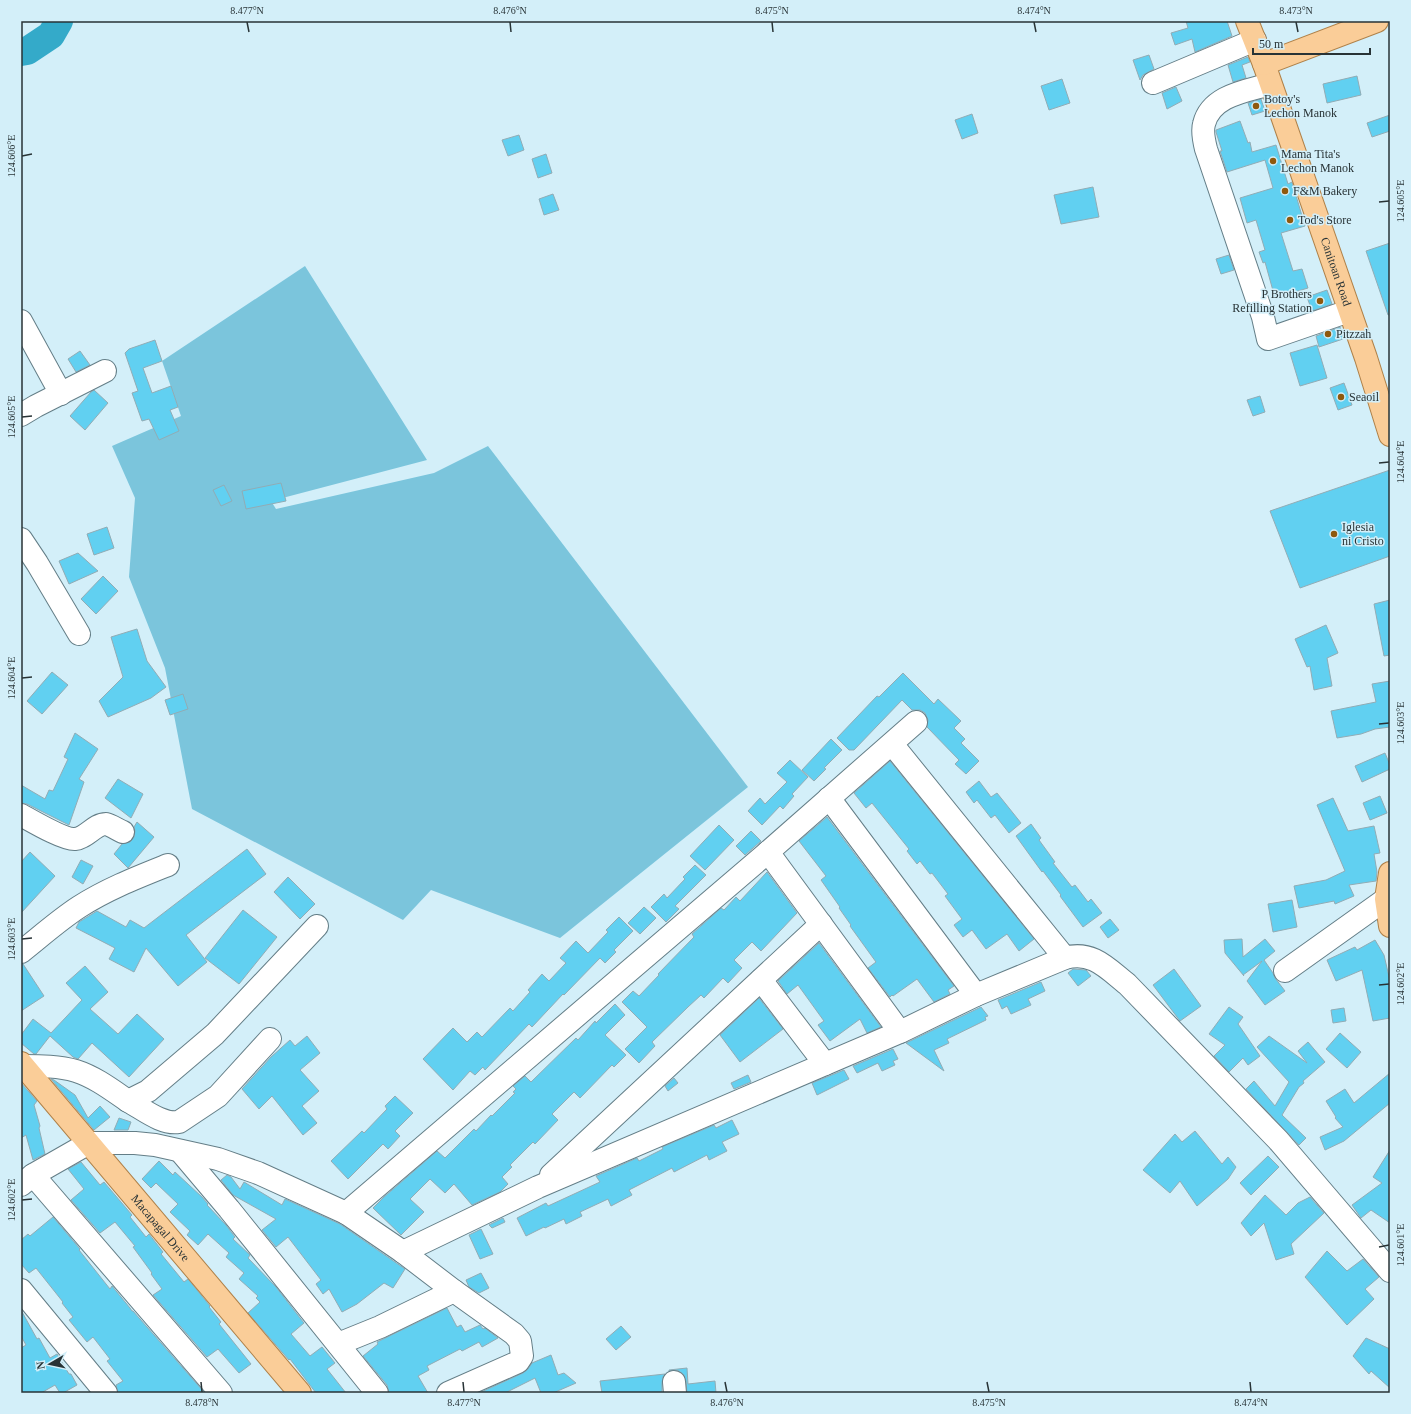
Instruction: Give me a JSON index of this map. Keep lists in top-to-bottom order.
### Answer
{
  "streets": {
    "main road": ["Canitoan Road", "Macapagal Drive"]
  },
  "places": [
    "Botoy's Lechon Manok",
    "Mama Tita's Lechon Manok",
    "F&M Bakery",
    "Tod's Store",
    "P Brothers Refilling Station",
    "Pitzzah",
    "Seaoil",
    "Iglesia ni Cristo"
  ],
  "scale_bar": "50 m",
  "north": "left",
  "coordinates": [
    "8.477°N",
    "8.476°N",
    "8.475°N",
    "8.474°N",
    "8.473°N",
    "124.606°E",
    "124.605°E",
    "124.604°E",
    "124.603°E",
    "124.602°E",
    "124.601°E",
    "8.478°N"
  ]
}
